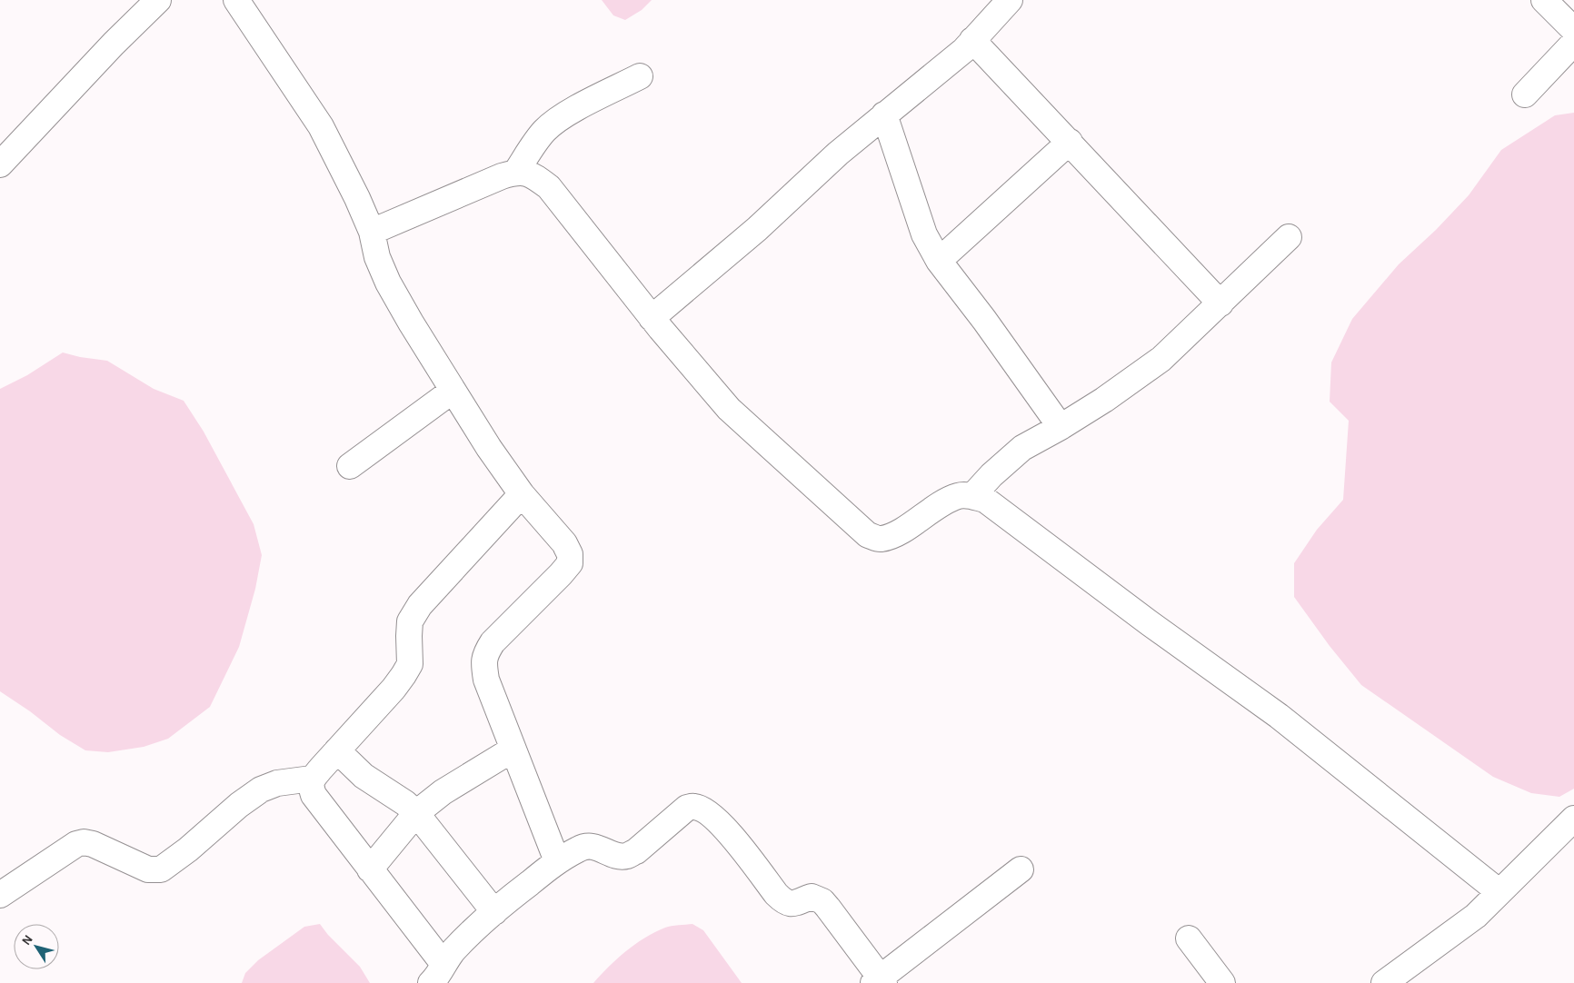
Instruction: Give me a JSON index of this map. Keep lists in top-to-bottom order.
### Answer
{
  "north": "top left"
}
